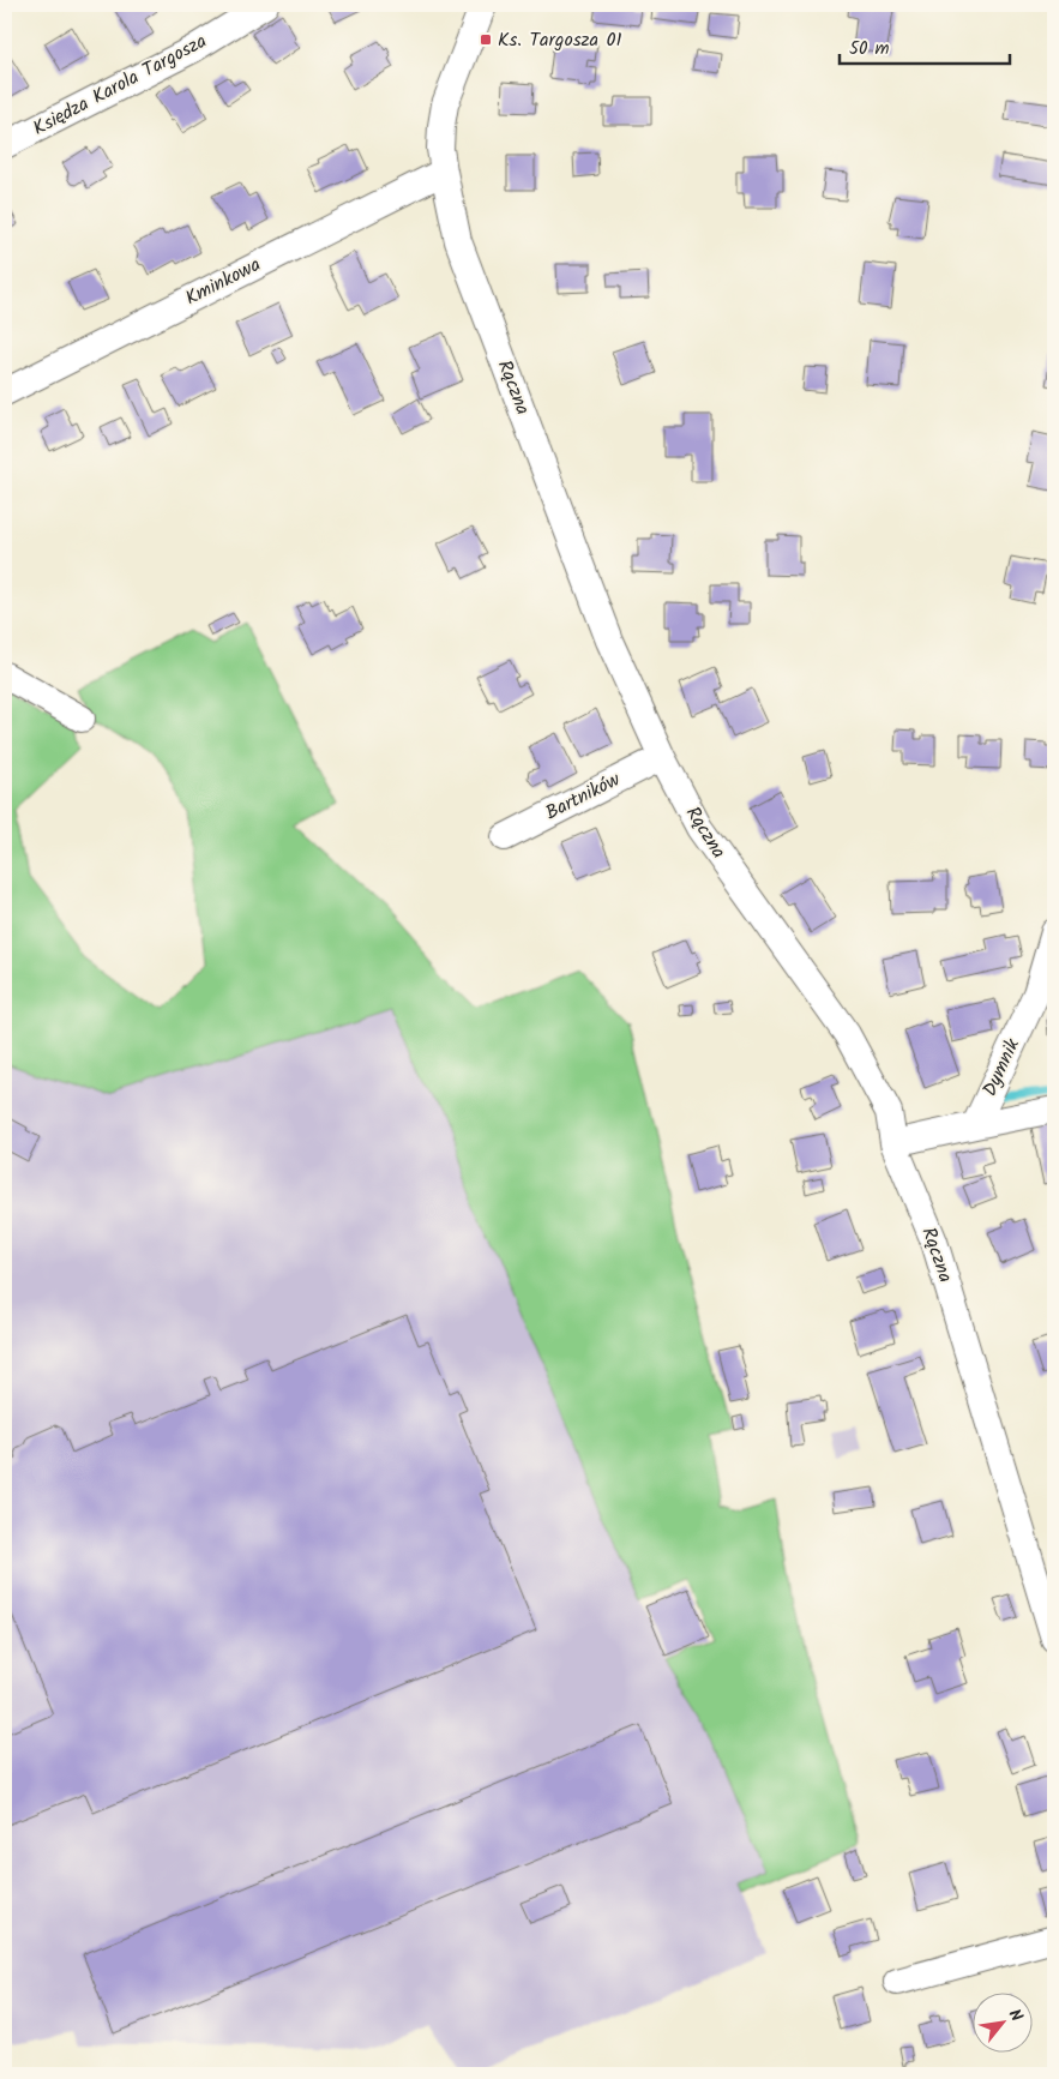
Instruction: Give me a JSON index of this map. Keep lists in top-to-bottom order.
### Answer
{
  "streets": {
    "street": [
      "Księdza Karola Targosza",
      "Kminkowa",
      "Rączna",
      "Bartników",
      "Dymnik"
    ]
  },
  "crossings": [
    ["Kminkowa", "Rączna"],
    ["Rączna", "Bartników"]
  ],
  "places": {
    "transit": ["Ks. Targosza 01"]
  },
  "scale_bar": "50 m",
  "north": "top right"
}
